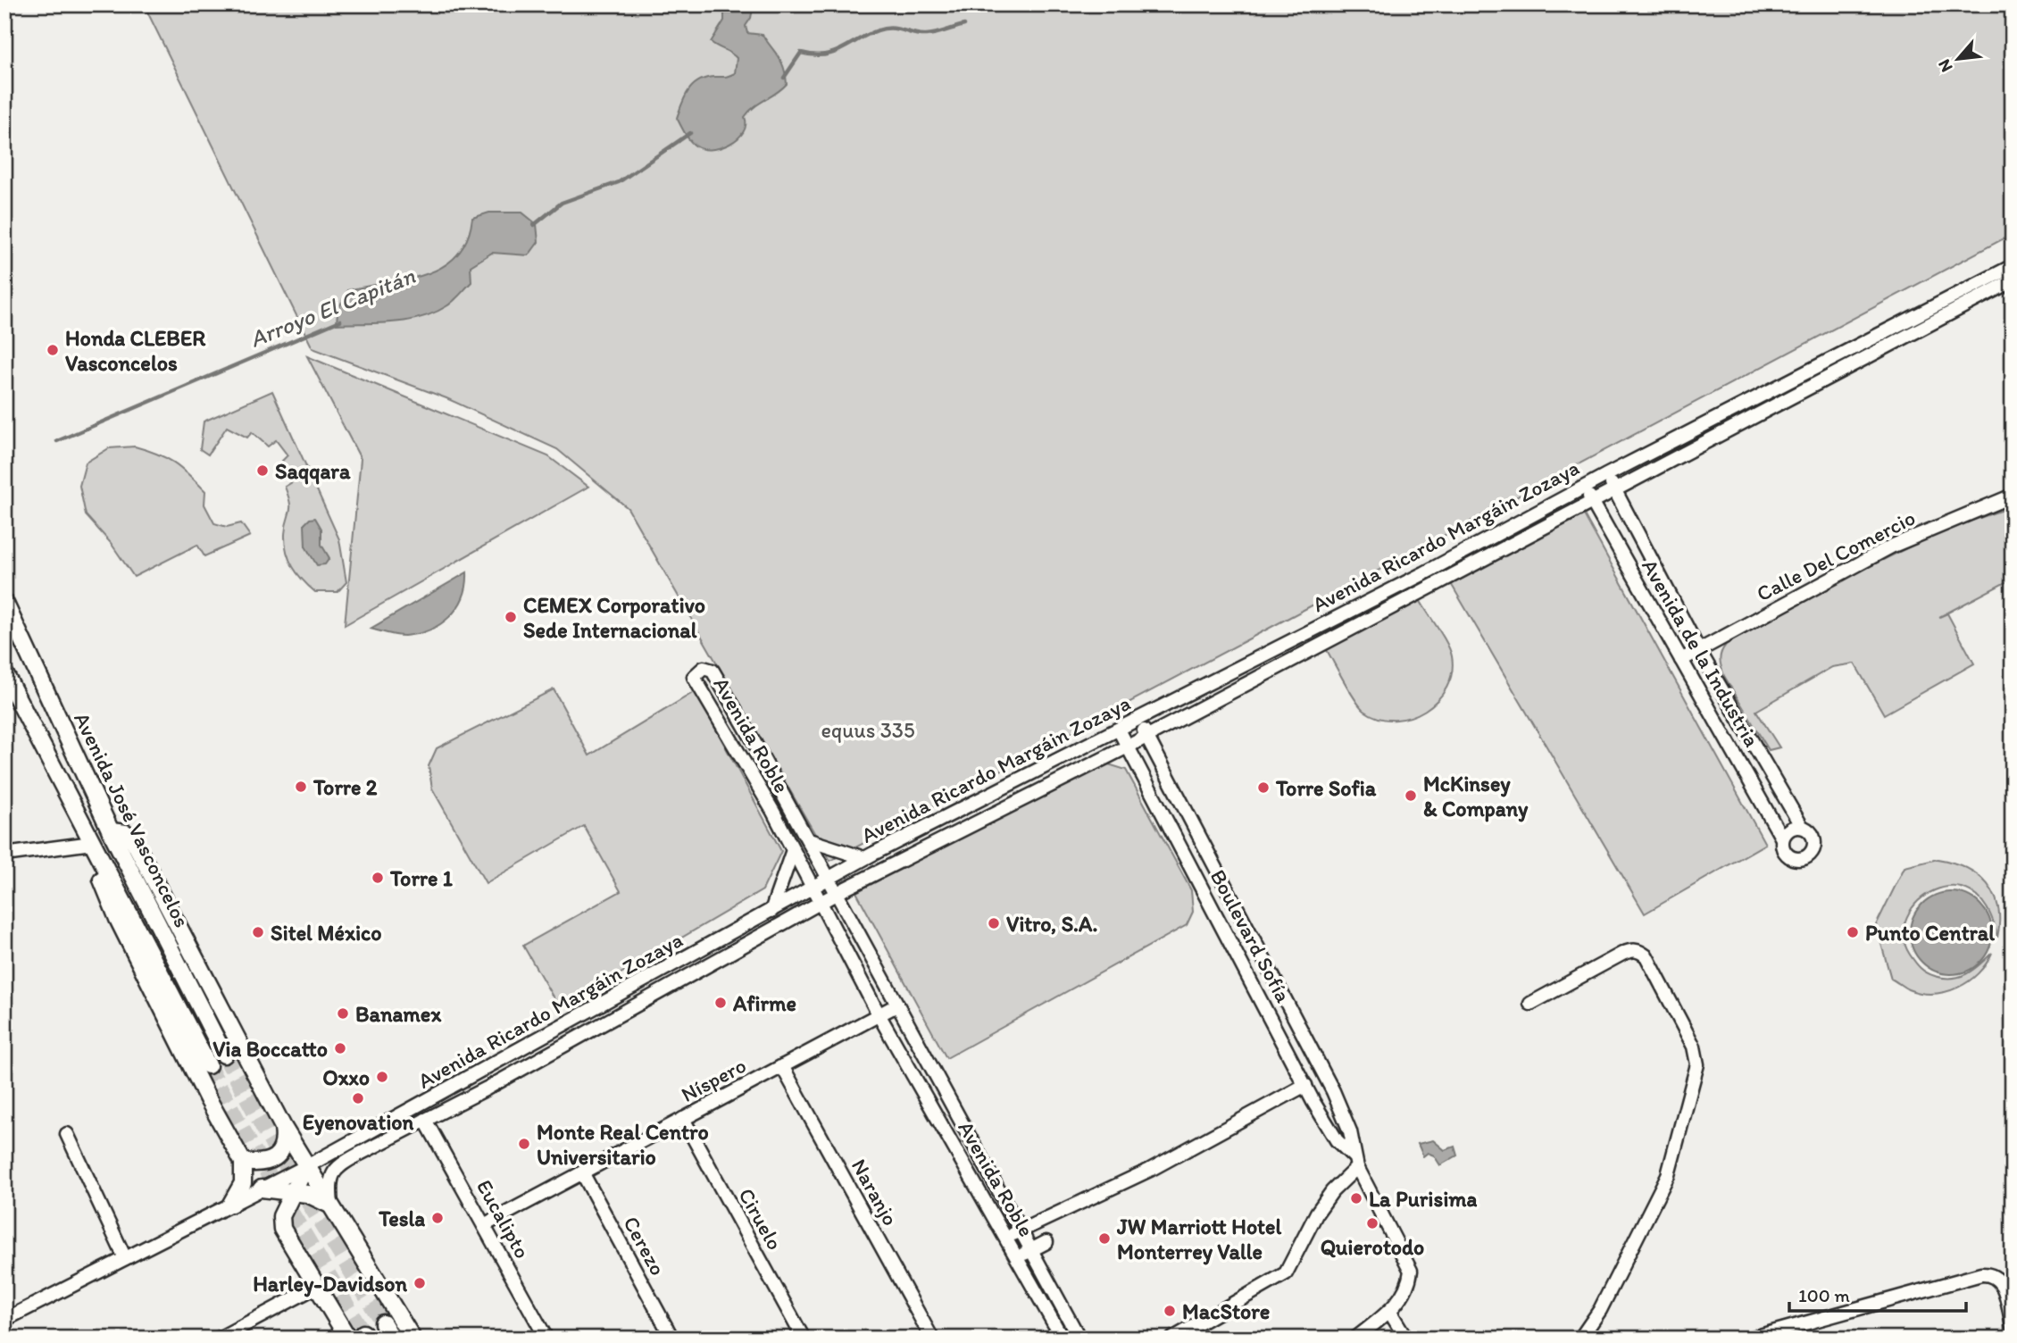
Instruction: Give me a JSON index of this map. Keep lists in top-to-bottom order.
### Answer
{
  "streets": {
    "main road": ["Avenida José Vasconcelos"],
    "street": [
      "Avenida Ricardo Margáin Zozaya",
      "Calle Del Comercio",
      "Avenida de la Industria",
      "Avenida Roble",
      "Boulevard Sofía",
      "Níspero",
      "Naranjo",
      "Eucalipto",
      "Ciruelo",
      "Cerezo"
    ]
  },
  "crossings": [
    ["Avenida Ricardo Margáin Zozaya", "Avenida de la Industria"],
    ["Avenida Ricardo Margáin Zozaya", "Avenida Roble"],
    ["Avenida Ricardo Margáin Zozaya", "Boulevard Sofía"],
    ["Avenida Ricardo Margáin Zozaya", "Eucalipto"],
    ["Calle Del Comercio", "Avenida de la Industria"],
    ["Avenida Roble", "Níspero"],
    ["Níspero", "Naranjo"],
    ["Níspero", "Eucalipto"],
    ["Níspero", "Ciruelo"],
    ["Níspero", "Cerezo"]
  ],
  "water": ["Arroyo El Capitán"],
  "parks": ["equus 335"],
  "places": [
    "Honda CLEBER Vasconcelos",
    "Saqqara",
    "CEMEX Corporativo Sede Internacional",
    "Torre 2",
    "Torre Sofia",
    "McKinsey & Company",
    "Torre 1",
    "Vitro, S.A.",
    "Sitel México",
    "Punto Central",
    "Afirme",
    "Banamex",
    "Via Boccatto",
    "Oxxo",
    "Eyenovation",
    "Monte Real Centro Universitario",
    "La Purisima",
    "Tesla",
    "Quierotodo",
    "JW Marriott Hotel Monterrey Valle",
    "Harley-Davidson",
    "MacStore"
  ],
  "scale_bar": "100 m",
  "north": "bottom left"
}
